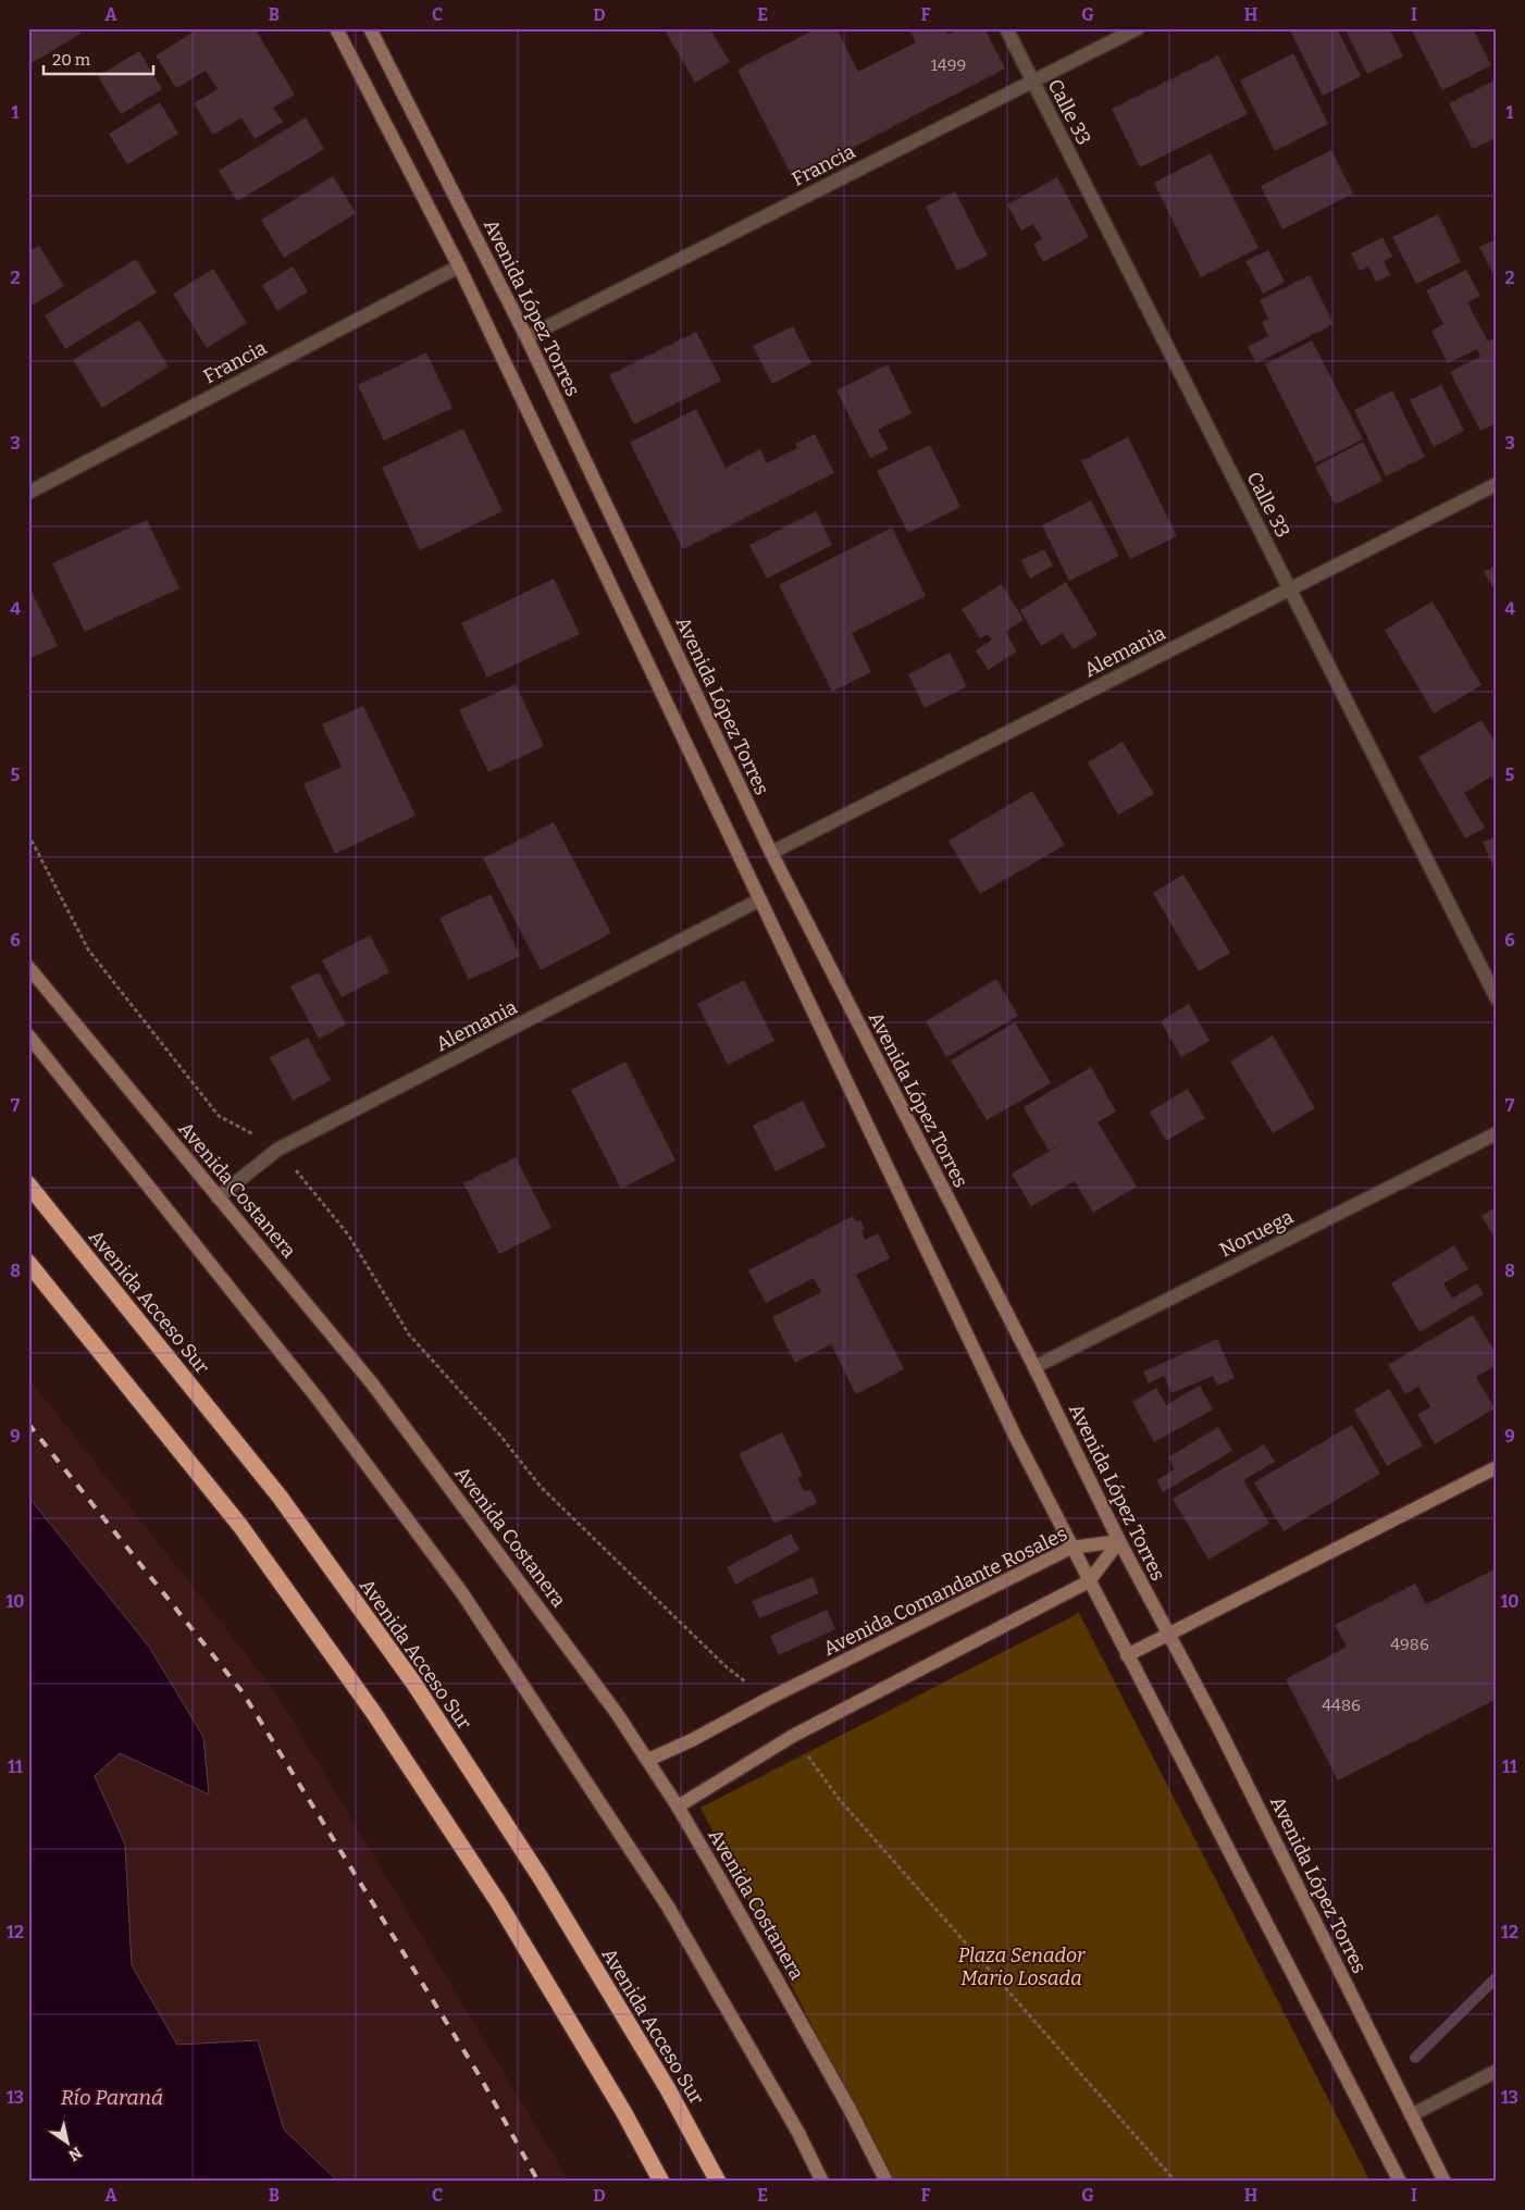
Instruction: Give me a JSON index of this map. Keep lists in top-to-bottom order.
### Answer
{
  "streets": {
    "highway": ["Avenida Acceso Sur"],
    "main road": ["Avenida López Torres", "Avenida Costanera", "Avenida Comandante Rosales"],
    "street": [
      "Calle 33",
      "Francia",
      "Alemania",
      "Noruega"
    ]
  },
  "crossings": [
    ["Calle 33", "Francia"],
    ["Calle 33", "Alemania"],
    ["Francia", "Avenida López Torres"],
    ["Avenida López Torres", "Alemania"],
    ["Avenida López Torres", "Noruega"],
    ["Avenida López Torres", "Avenida Comandante Rosales"],
    ["Alemania", "Avenida Costanera"],
    ["Avenida Costanera", "Avenida Comandante Rosales"]
  ],
  "water": ["Río Paraná"],
  "parks": ["Plaza Senador Mario Losada"],
  "house_numbers": ["1499", "4986", "4486"],
  "scale_bar": "20 m",
  "north": "bottom right",
  "grid": {
    "columns": [
      "A",
      "B",
      "C",
      "D",
      "E",
      "F",
      "G",
      "H",
      "I"
    ],
    "rows": [
      "1",
      "2",
      "3",
      "4",
      "5",
      "6",
      "7",
      "8",
      "9",
      "10",
      "11",
      "12",
      "13"
    ]
  }
}
